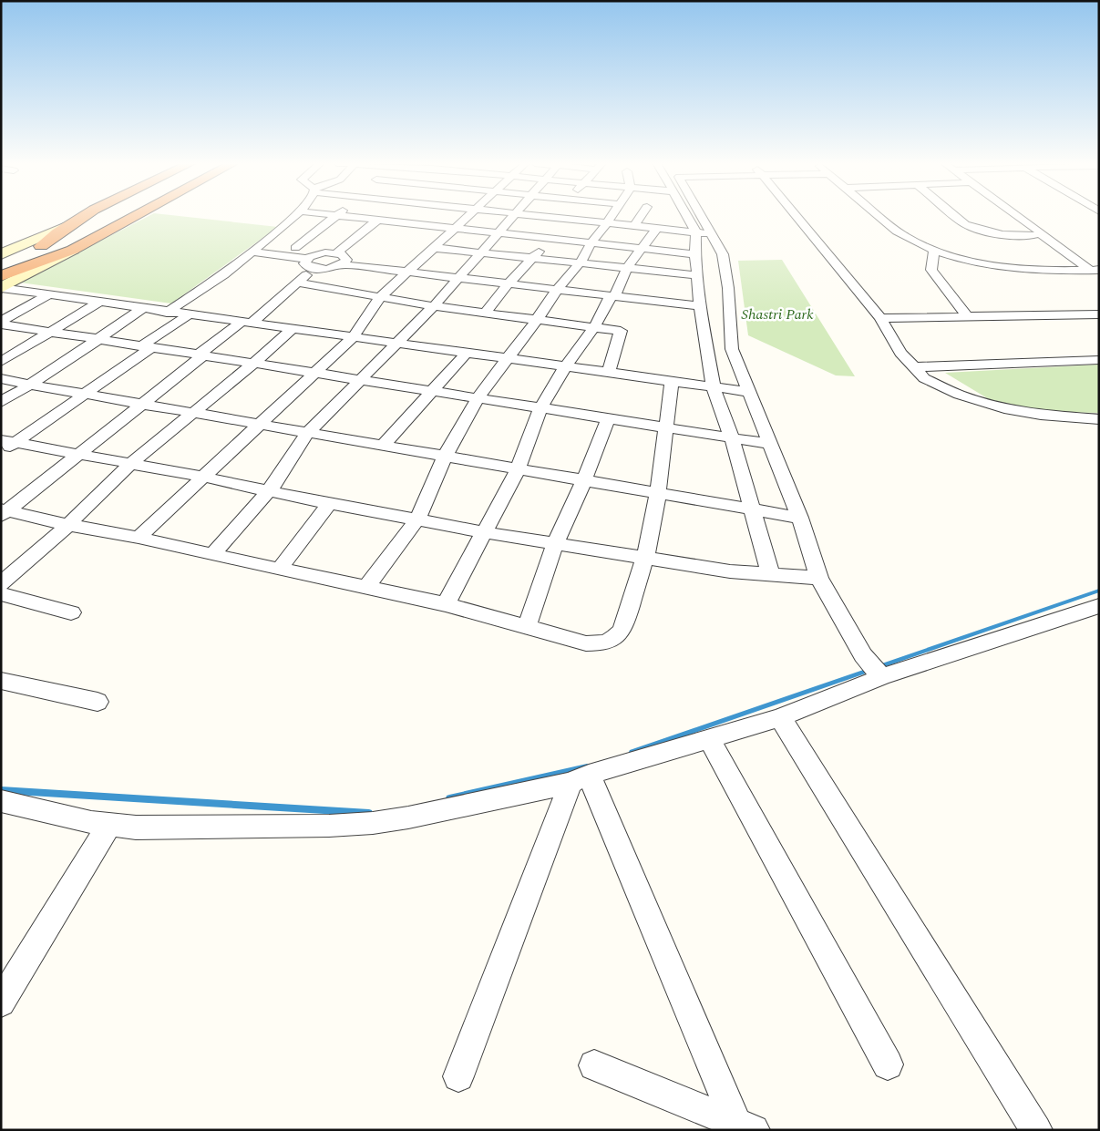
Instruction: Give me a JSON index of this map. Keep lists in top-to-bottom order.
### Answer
{
  "parks": ["Shastri Park"]
}
